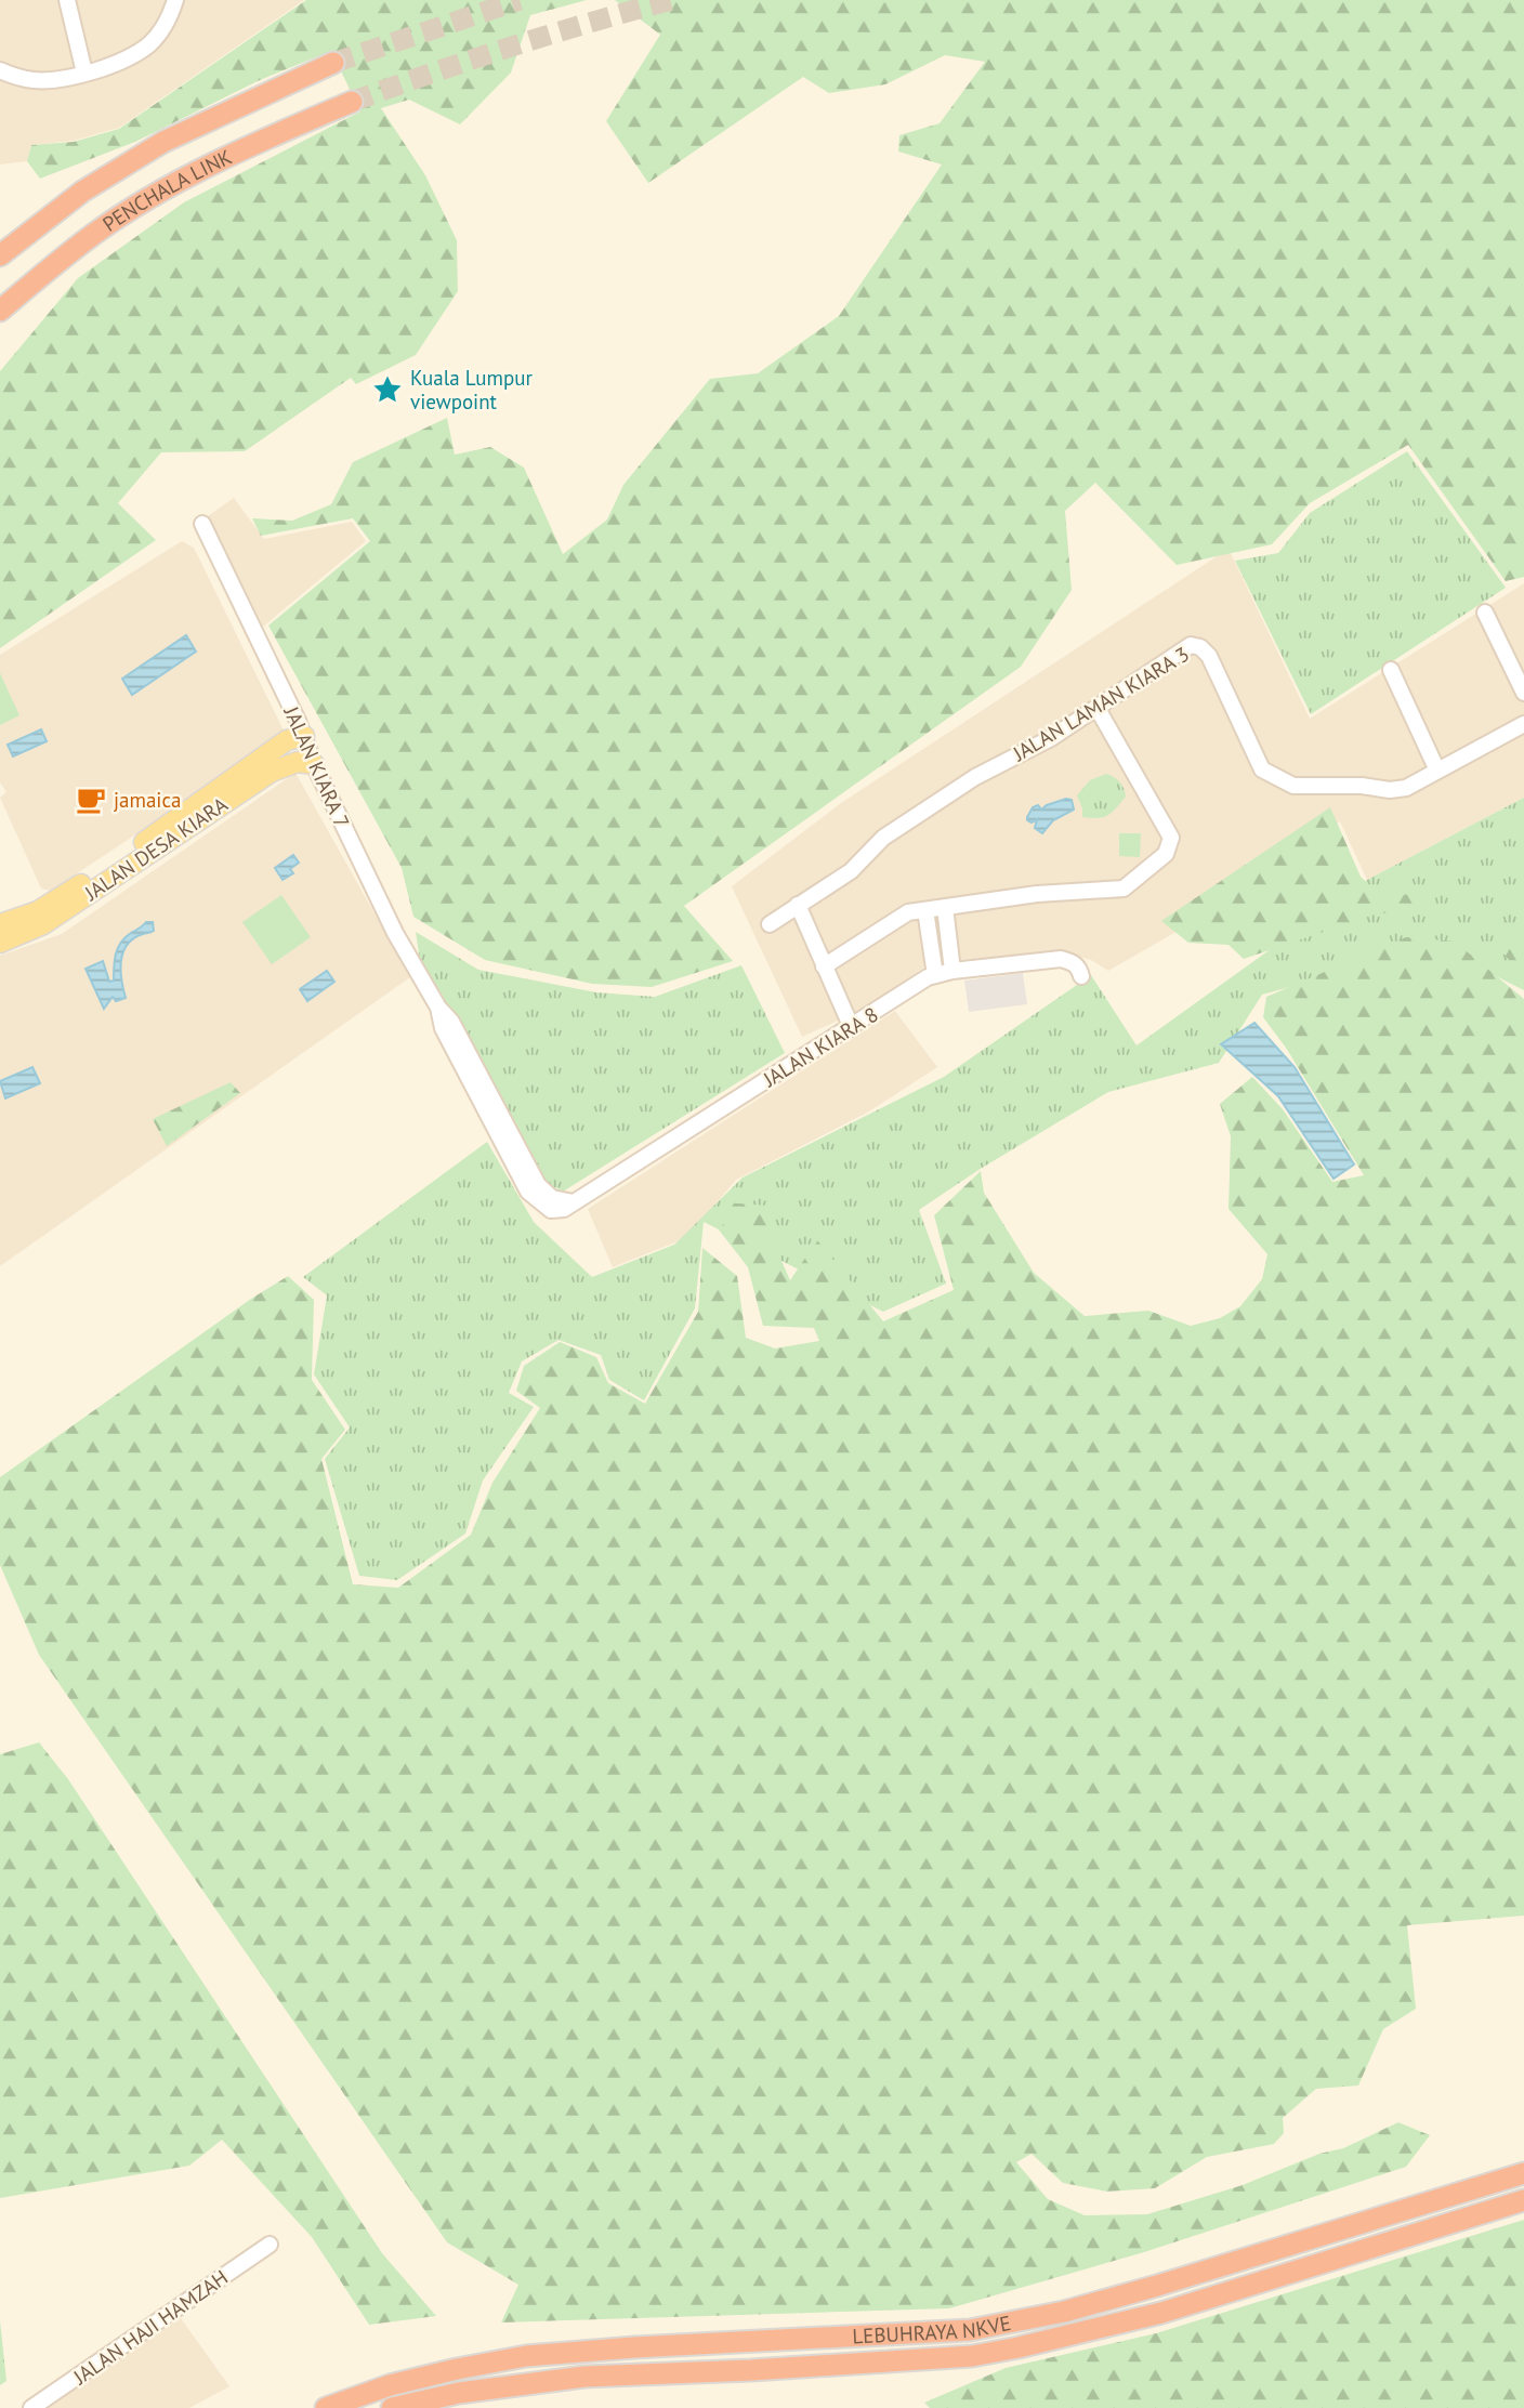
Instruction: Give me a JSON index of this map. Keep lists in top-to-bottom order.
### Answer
{
  "streets": {
    "highway": ["PENCHALA LINK", "LEBUHRAYA NKVE"],
    "main road": ["JALAN DESA KIARA"],
    "street": [
      "JALAN LAMAN KIARA 3",
      "JALAN KIARA 7",
      "JALAN KIARA 8",
      "JALAN HAJI HAMZAH"
    ]
  },
  "crossings": [
    ["JALAN KIARA 7", "JALAN DESA KIARA"],
    ["JALAN KIARA 7", "JALAN KIARA 8"]
  ],
  "places": {
    "place": ["Kuala Lumpur viewpoint"],
    "cafe": ["jamaica"]
  }
}
